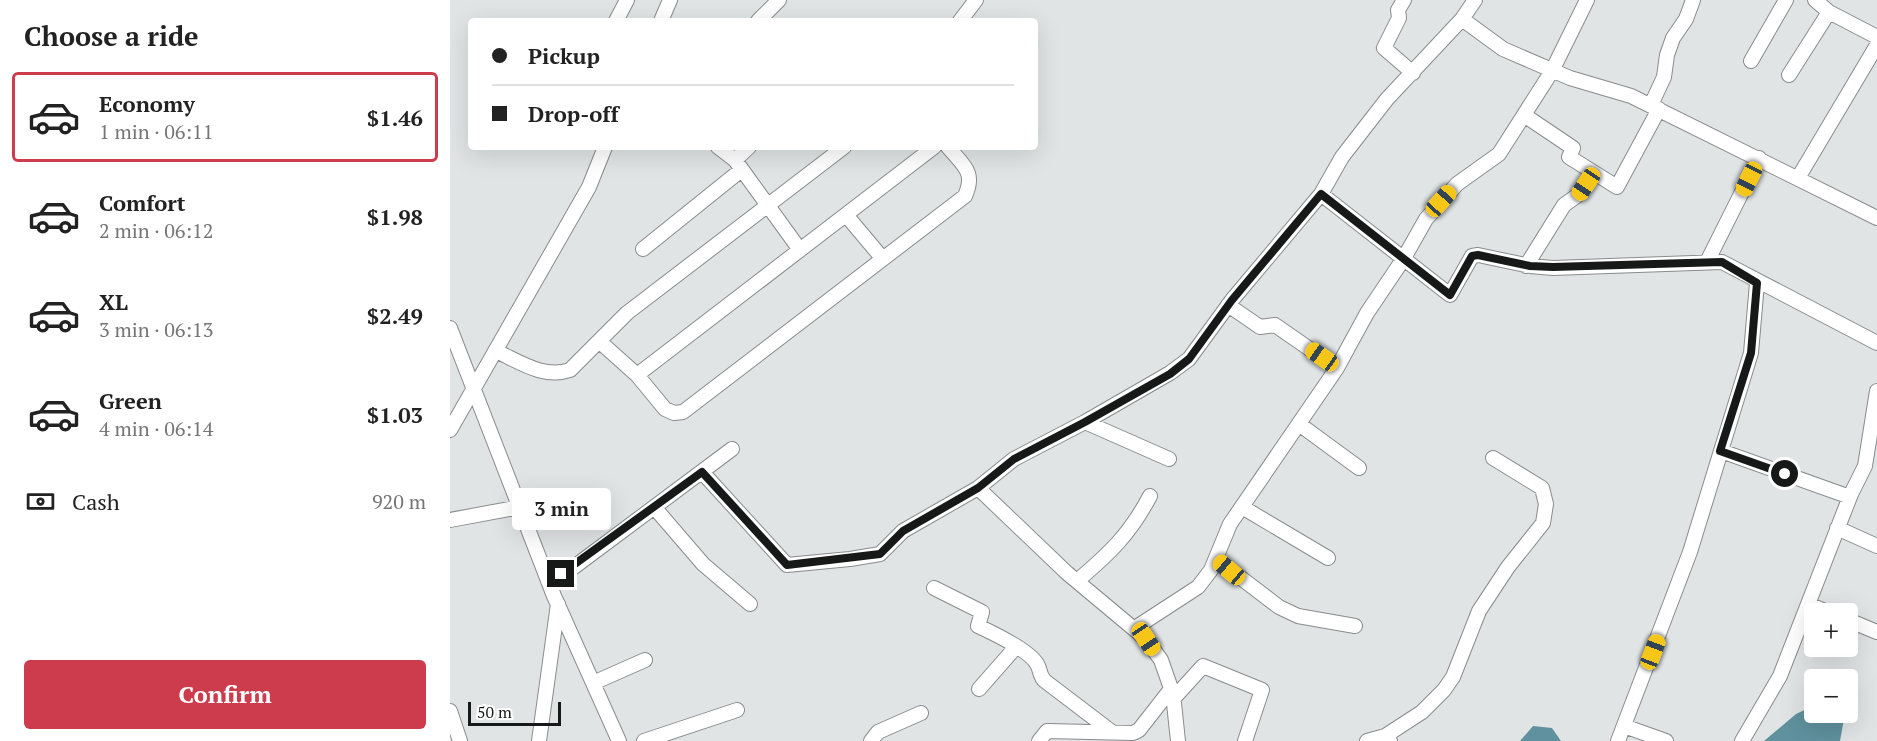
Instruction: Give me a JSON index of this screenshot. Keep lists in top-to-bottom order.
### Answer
{
  "scale_bar": "50 m",
  "page": {
    "heading": "Choose a ride",
    "banner": ["Pickup", "Drop-off"],
    "list": [
      {
        "name": "Economy",
        "note": "1 min · 06:11",
        "value": "$1.46"
      },
      {
        "name": "Comfort",
        "note": "2 min · 06:12",
        "value": "$1.98"
      },
      {
        "name": "XL",
        "note": "3 min · 06:13",
        "value": "$2.49"
      },
      {
        "name": "Green",
        "note": "4 min · 06:14",
        "value": "$1.03"
      }
    ],
    "pay": ["Cash", "920 m"],
    "bubble": "3 min",
    "map_buttons": ["+", "−"],
    "buttons": "Confirm",
    "scale": "50 m"
  }
}
